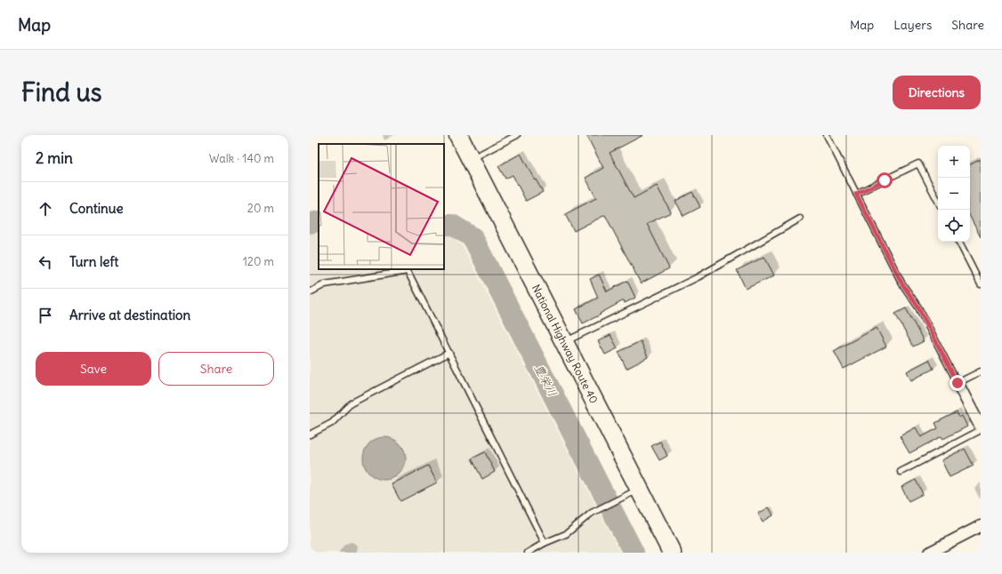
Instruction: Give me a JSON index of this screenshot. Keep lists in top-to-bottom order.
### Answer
{
  "streets": {
    "highway": ["National Highway Route 40"]
  },
  "water": ["豊栄川"],
  "page": {
    "header": "Map",
    "nav": ["Map", "Layers", "Share"],
    "buttons": [
      "Directions",
      ["Save", "Share"]
    ],
    "title": "Find us",
    "heading": ["2 min", "Walk · 140 m"],
    "map_buttons": ["+", "−"],
    "list": [
      ["Continue", "20 m"],
      ["Turn left", "120 m"],
      "Arrive at destination"
    ]
  }
}
